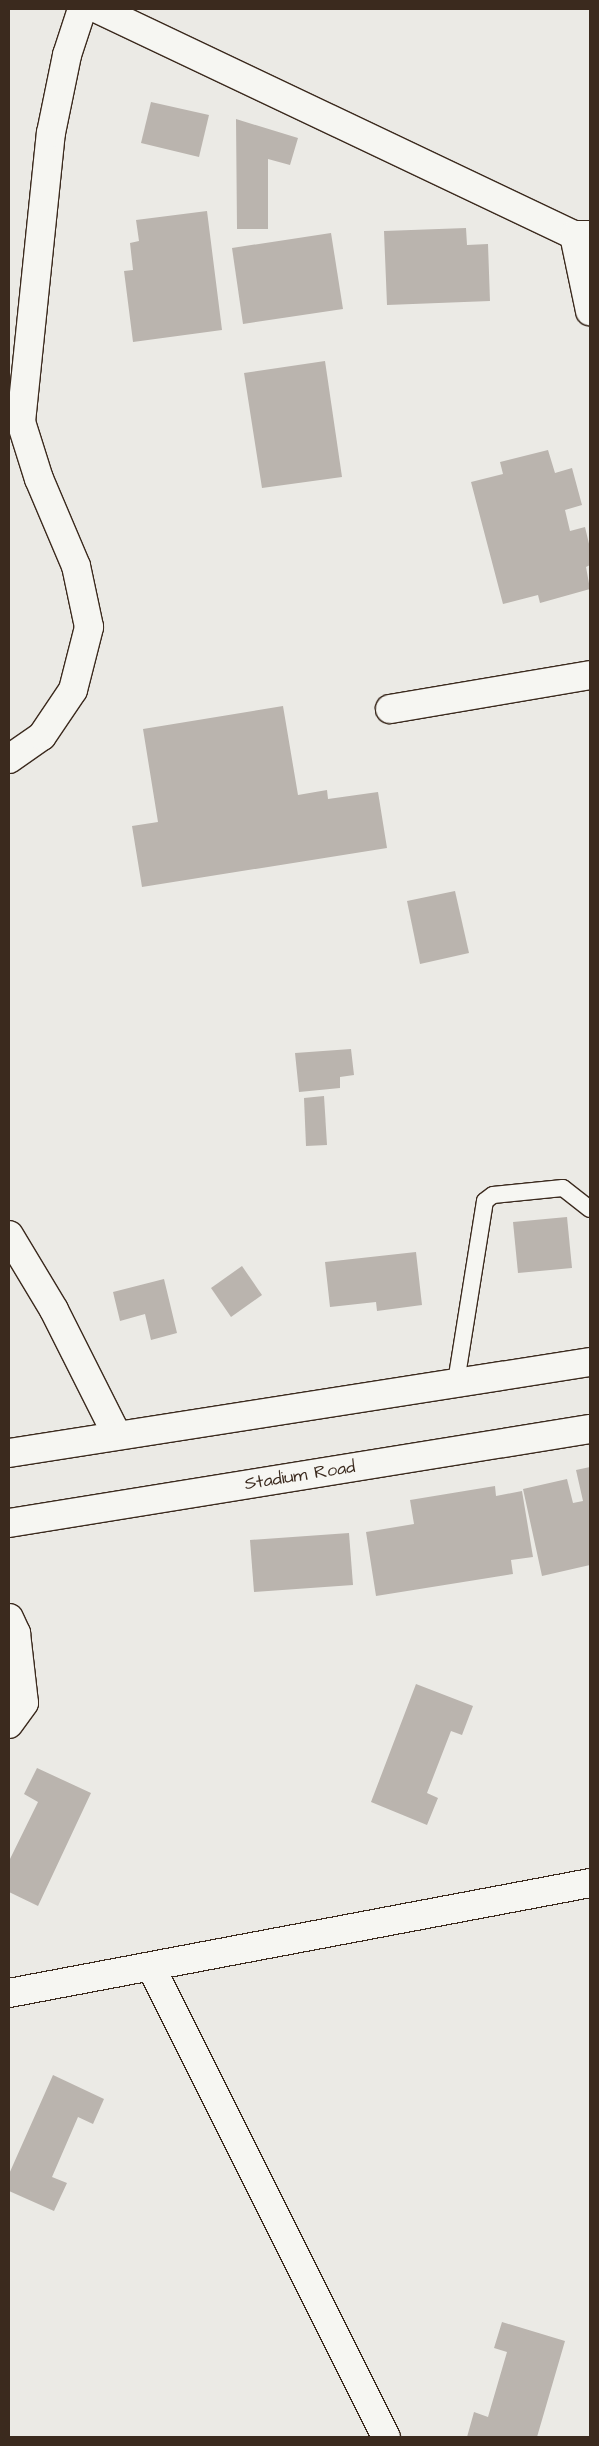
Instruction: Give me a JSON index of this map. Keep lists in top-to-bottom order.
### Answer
{
  "streets": {
    "street": ["Stadium Road"]
  }
}
